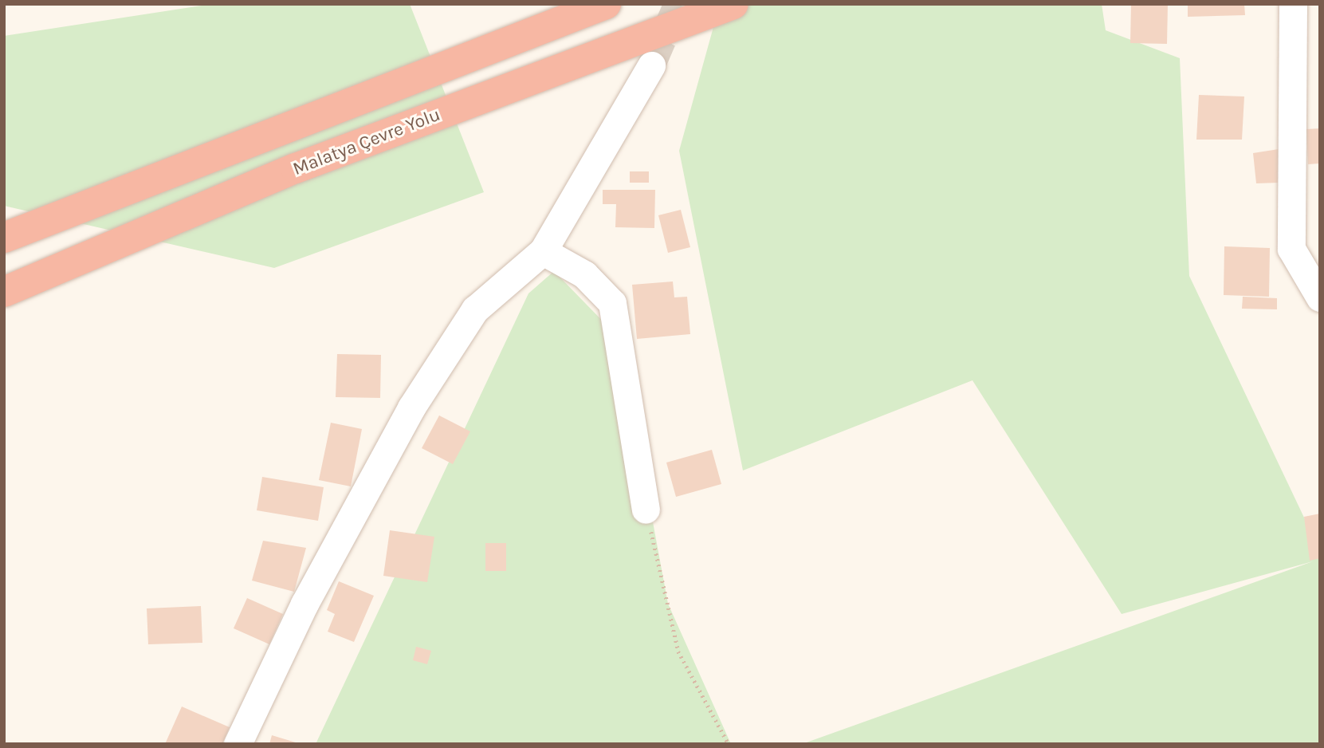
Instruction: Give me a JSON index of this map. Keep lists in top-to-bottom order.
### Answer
{
  "streets": {
    "highway": ["Malatya Çevre Yolu"]
  }
}
